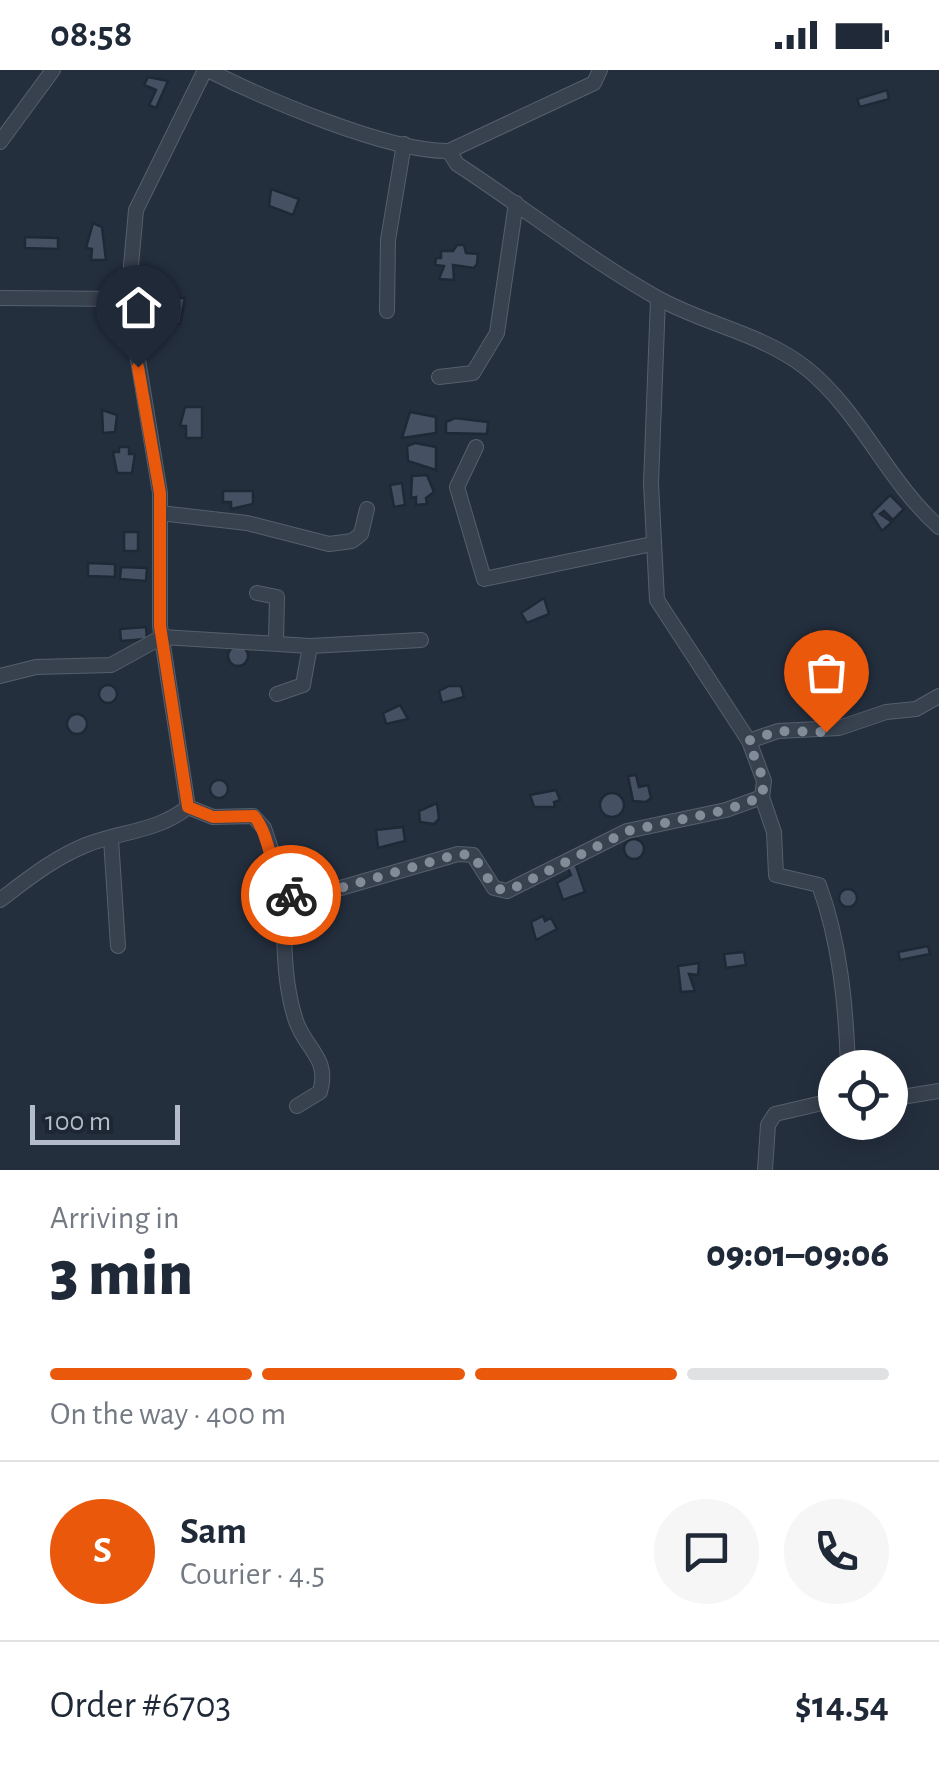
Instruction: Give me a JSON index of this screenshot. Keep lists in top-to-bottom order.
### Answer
{
  "scale_bar": "100 m",
  "page": {
    "status": "08:58",
    "scale": "100 m",
    "heading": ["3 min", "Arriving in", "09:01–09:06"],
    "panel": [
      "Sam",
      "Courier · 4.5",
      "Order #6703",
      "$14.54"
    ],
    "bar": "On the way · 400 m",
    "round": "S"
  }
}
